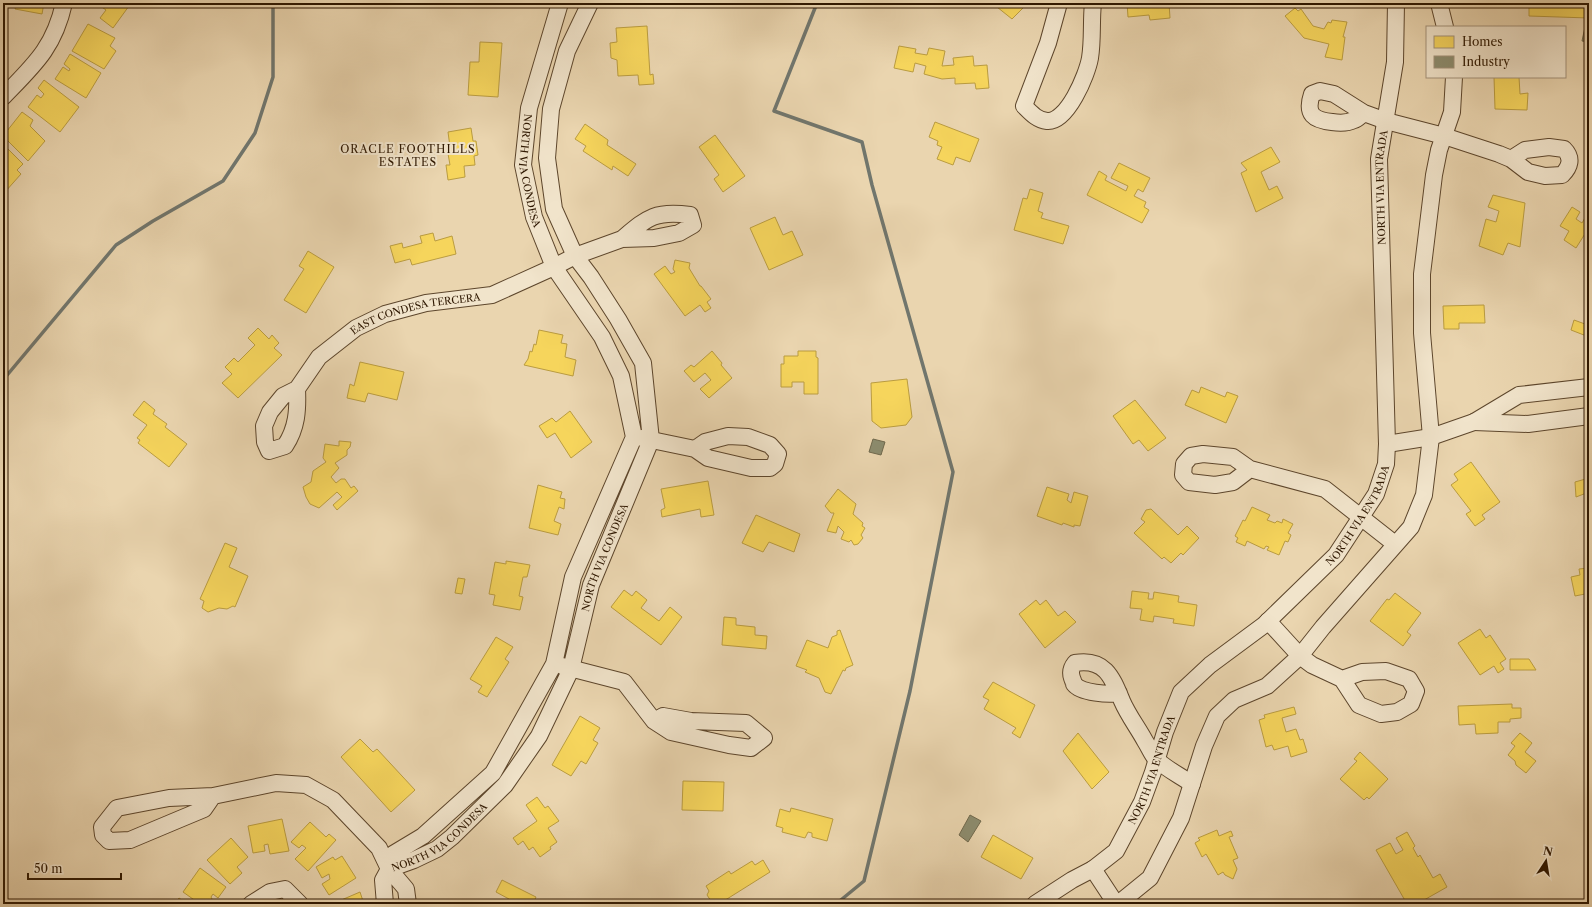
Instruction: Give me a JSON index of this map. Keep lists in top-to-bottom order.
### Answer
{
  "streets": {
    "street": ["NORTH VIA CONDESA", "NORTH VIA ENTRADA", "EAST CONDESA TERCERA"]
  },
  "crossings": [
    ["NORTH VIA CONDESA", "EAST CONDESA TERCERA"]
  ],
  "districts": ["ORACLE FOOTHILLS ESTATES"],
  "legend": ["Homes", "Industry"],
  "scale_bar": "50 m",
  "north": "top"
}
